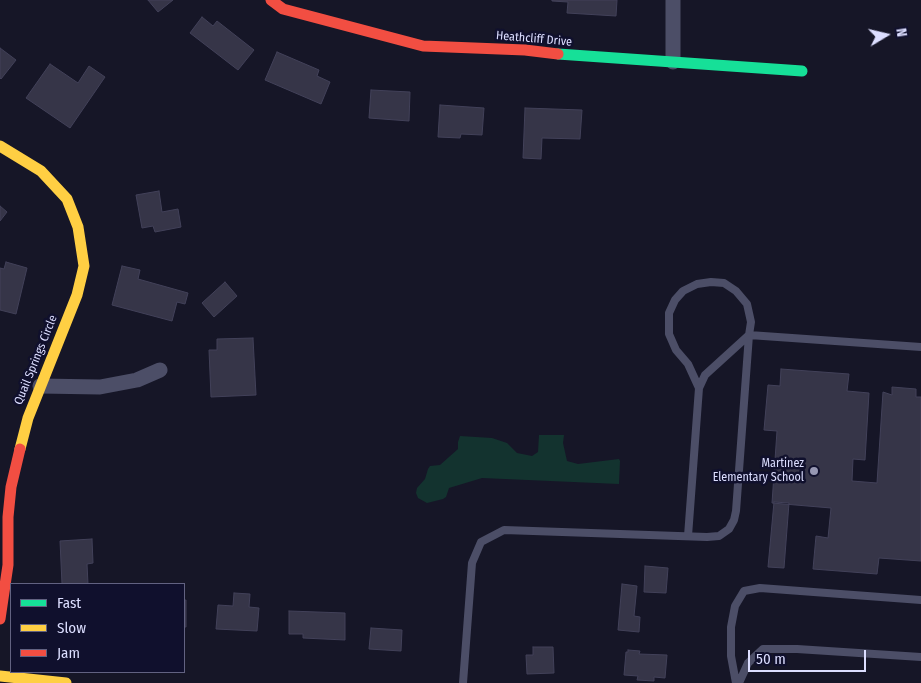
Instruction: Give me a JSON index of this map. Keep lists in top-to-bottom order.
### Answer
{
  "streets": {
    "street": ["Heathcliff Drive", "Quail Springs Circle"]
  },
  "places": ["Martinez Elementary School"],
  "legend": ["Fast", "Slow", "Jam"],
  "scale_bar": "50 m",
  "north": "right"
}
